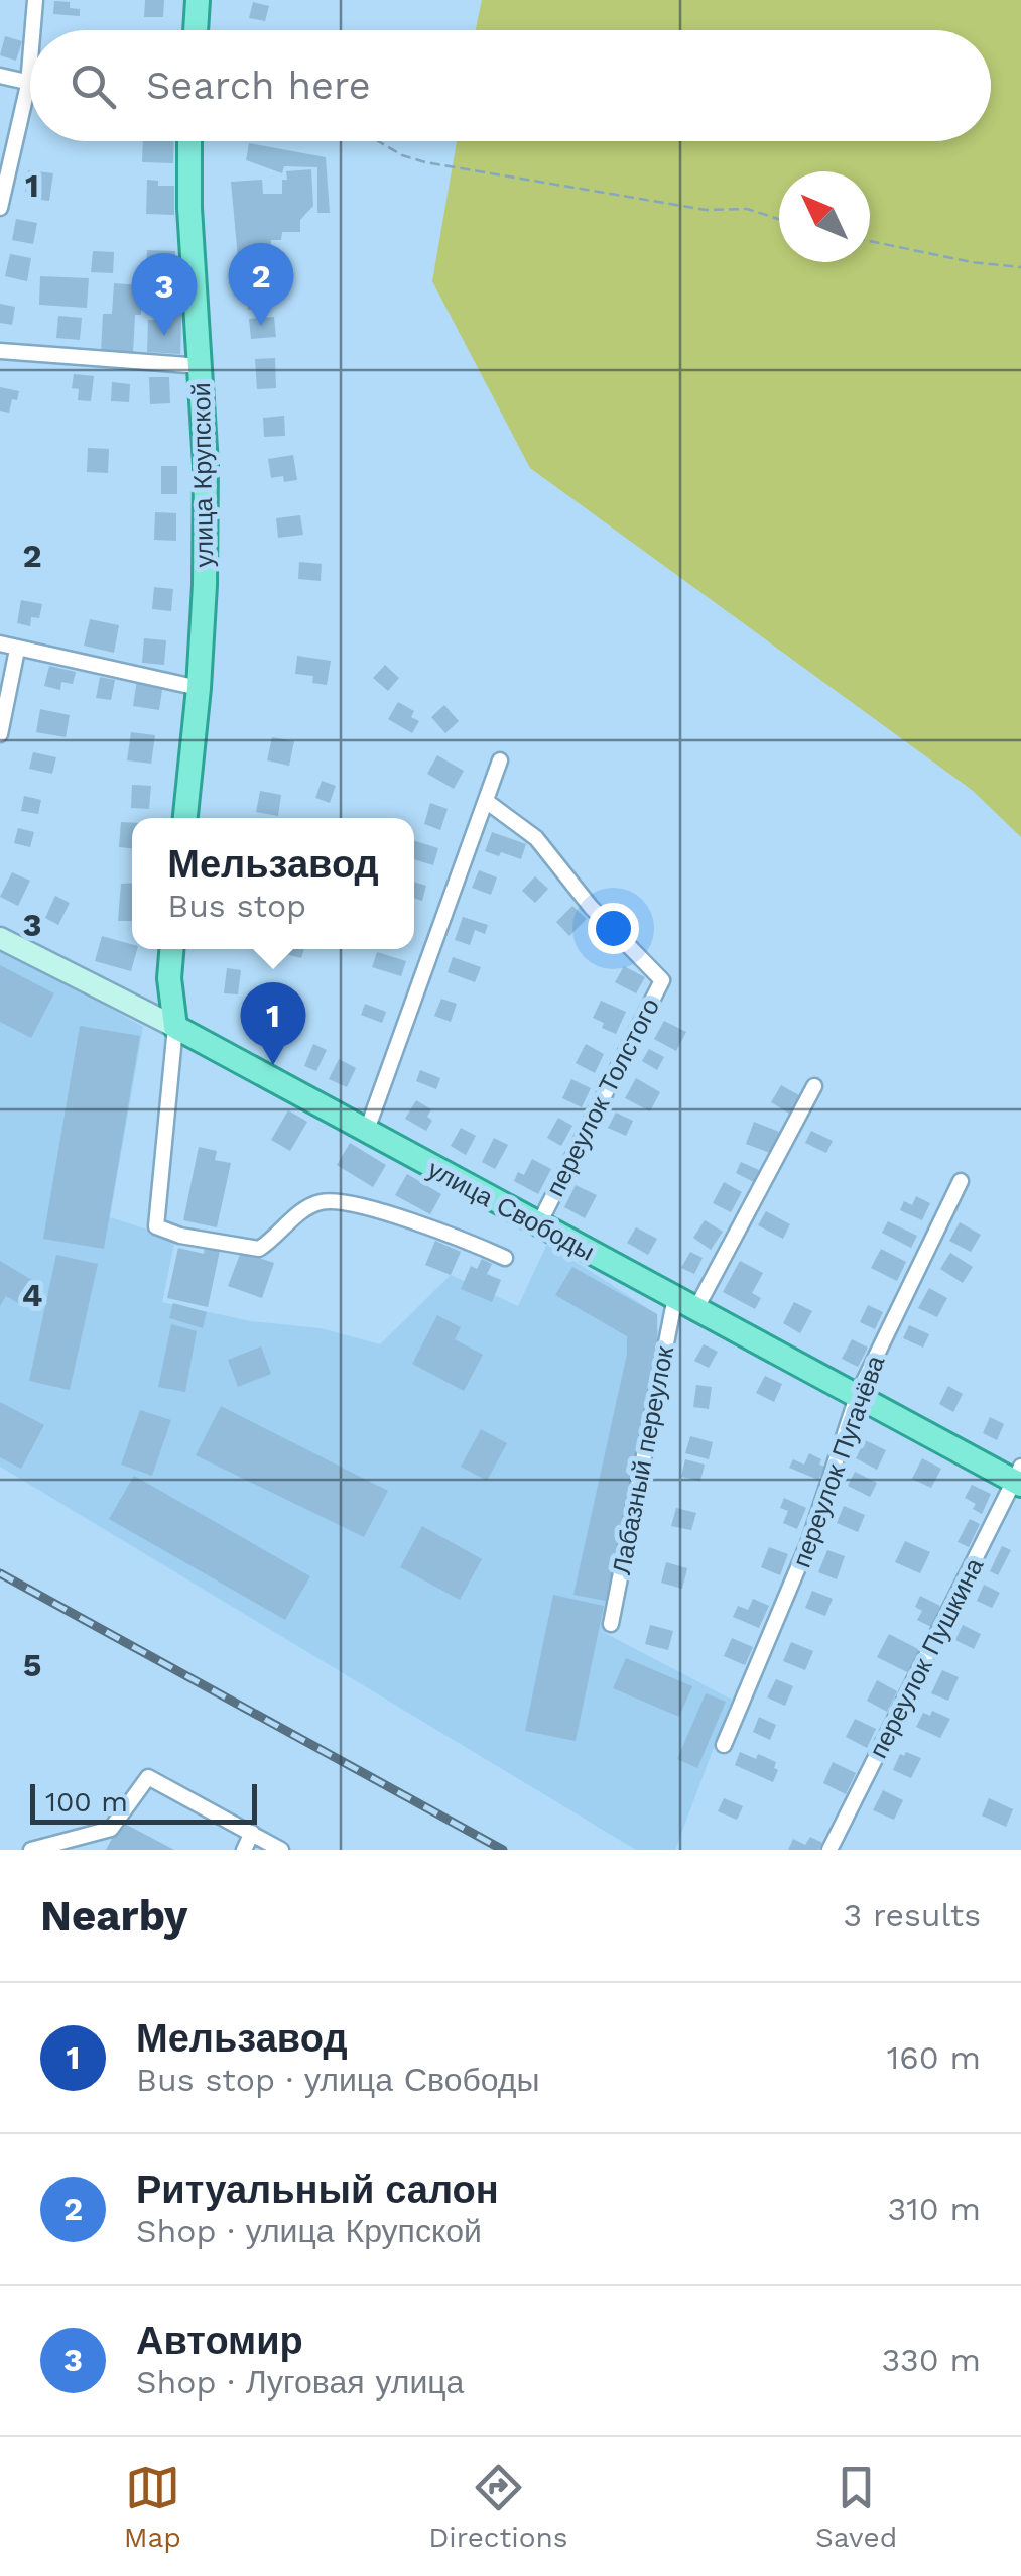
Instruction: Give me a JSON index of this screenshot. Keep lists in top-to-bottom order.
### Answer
{
  "streets": {
    "main road": ["улица Крупской", "улица Свободы"],
    "street": [
      "переулок Толстого",
      "Лабазный переулок",
      "переулок Пугачёва",
      "переулок Пушкина"
    ]
  },
  "crossings": [
    ["переулок Толстого", "улица Свободы"],
    ["улица Свободы", "Лабазный переулок"],
    ["улица Свободы", "переулок Пугачёва"],
    ["улица Свободы", "переулок Пушкина"]
  ],
  "scale_bar": "100 m",
  "north": "top left",
  "page": {
    "search": "Search here",
    "pins": ["2", "3", "1"],
    "popup": ["Мельзавод", "Bus stop"],
    "scale": "100 m",
    "heading": ["Nearby", "3 results"],
    "list": [
      {
        "mark": "1",
        "name": "Мельзавод",
        "note": "Bus stop · улица Свободы",
        "value": "160 m"
      },
      {
        "mark": "2",
        "name": "Ритуальный салон",
        "note": "Shop · улица Крупской",
        "value": "310 m"
      },
      {
        "mark": "3",
        "name": "Автомир",
        "note": "Shop · Луговая улица",
        "value": "330 m"
      }
    ],
    "nav": ["Map", "Directions", "Saved"]
  },
  "grid": {
    "rows": [
      "1",
      "2",
      "3",
      "4",
      "5"
    ]
  }
}
